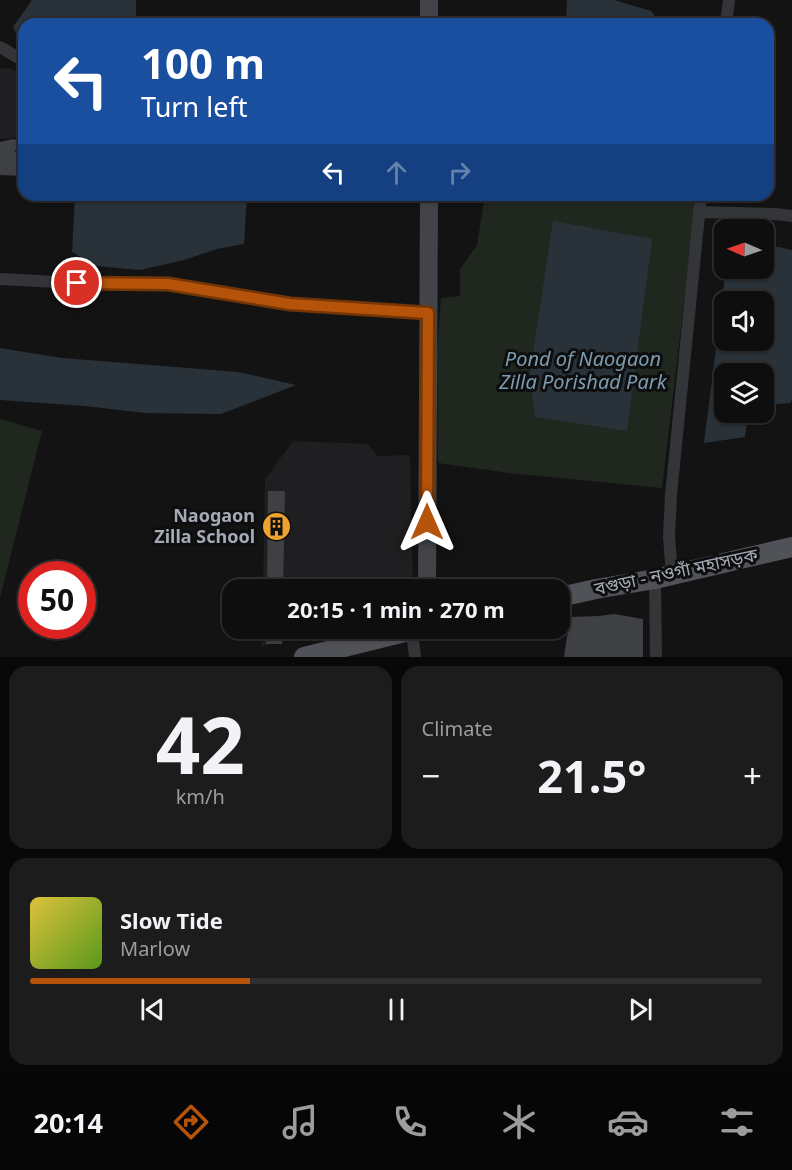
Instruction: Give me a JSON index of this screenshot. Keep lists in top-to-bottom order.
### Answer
{
  "streets": {
    "main road": ["বগুড়া - নওগাঁ মহাসড়ক"]
  },
  "water": ["Pond of Naogaon Zilla Porishad Park"],
  "places": {
    "building": ["Naogaon Zilla School"]
  },
  "north": "left",
  "page": {
    "turn": ["100 m", "Turn left"],
    "limit": "50",
    "trip": "20:15 · 1 min · 270 m",
    "tile": [
      ["42", "km/h"],
      "Climate"
    ],
    "heat": ["−", "21.5°", "+"],
    "song": ["Slow Tide", "Marlow"],
    "tabs": "20:14"
  }
}
